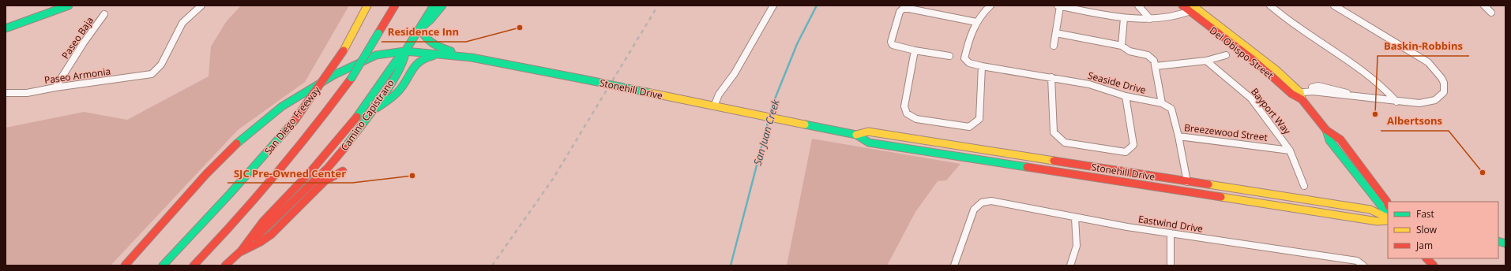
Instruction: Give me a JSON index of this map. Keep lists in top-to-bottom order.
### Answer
{
  "streets": {
    "main road": [
      "Del Obispo Street",
      "Stonehill Drive",
      "Camino Capistrano",
      "San Diego Freeway"
    ],
    "street": [
      "Paseo Baja",
      "Paseo Armonia",
      "Seaside Drive",
      "Bayport Way",
      "Breezewood Street",
      "Eastwind Drive"
    ]
  },
  "crossings": [
    ["Paseo Baja", "Paseo Armonia"],
    ["Stonehill Drive", "Camino Capistrano"],
    ["Bayport Way", "Breezewood Street"]
  ],
  "water": ["San Juan Creek"],
  "places": [
    "Residence Inn",
    "Baskin-Robbins",
    "Albertsons",
    "SJC Pre-Owned Center"
  ],
  "legend": ["Fast", "Slow", "Jam"]
}
